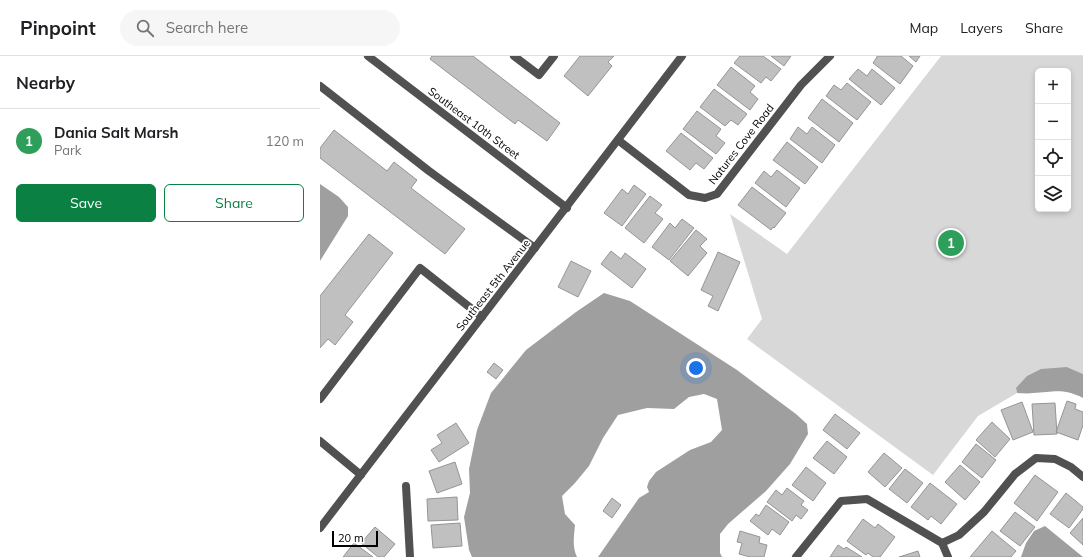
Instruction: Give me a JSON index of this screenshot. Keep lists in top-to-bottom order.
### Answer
{
  "streets": {
    "street": ["Southeast 10th Street", "Natures Cove Road", "Southeast 5th Avenue"]
  },
  "crossings": [
    ["Southeast 10th Street", "Southeast 5th Avenue"],
    ["Natures Cove Road", "Southeast 5th Avenue"]
  ],
  "scale_bar": "20 m",
  "page": {
    "header": "Pinpoint",
    "search": "Search here",
    "nav": ["Map", "Layers", "Share"],
    "heading": "Nearby",
    "map_buttons": ["+", "−"],
    "list": [
      {
        "mark": "1",
        "name": "Dania Salt Marsh",
        "note": "Park",
        "value": "120 m"
      }
    ],
    "buttons": ["Save", "Share"],
    "pins": "1",
    "scale": "20 m"
  }
}
